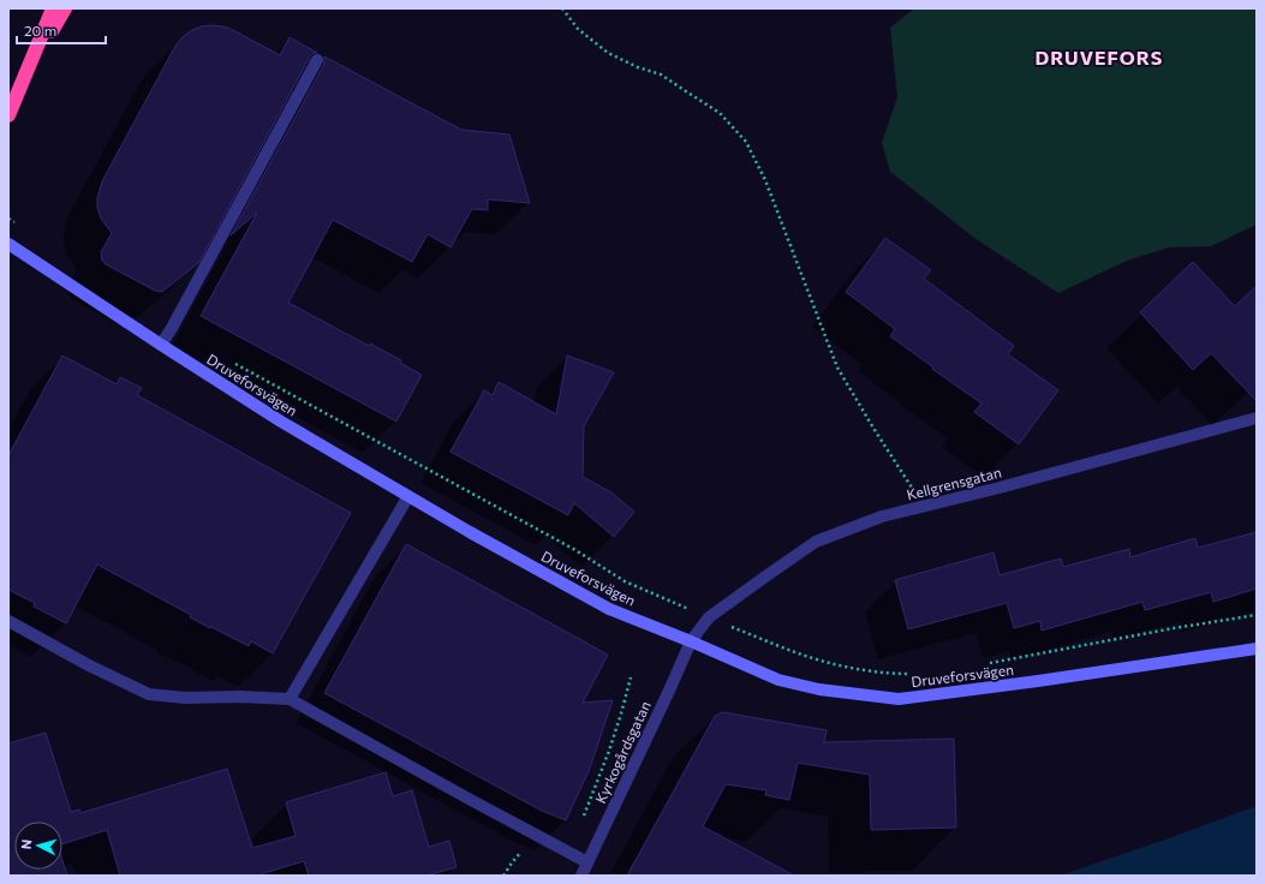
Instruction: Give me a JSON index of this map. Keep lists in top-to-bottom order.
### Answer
{
  "streets": {
    "street": ["Druveforsvägen", "Kellgrensgatan", "Kyrkogårdsgatan"]
  },
  "crossings": [
    ["Druveforsvägen", "Kellgrensgatan"],
    ["Druveforsvägen", "Kyrkogårdsgatan"],
    ["Kellgrensgatan", "Kyrkogårdsgatan"]
  ],
  "districts": ["DRUVEFORS"],
  "scale_bar": "20 m",
  "north": "left"
}
